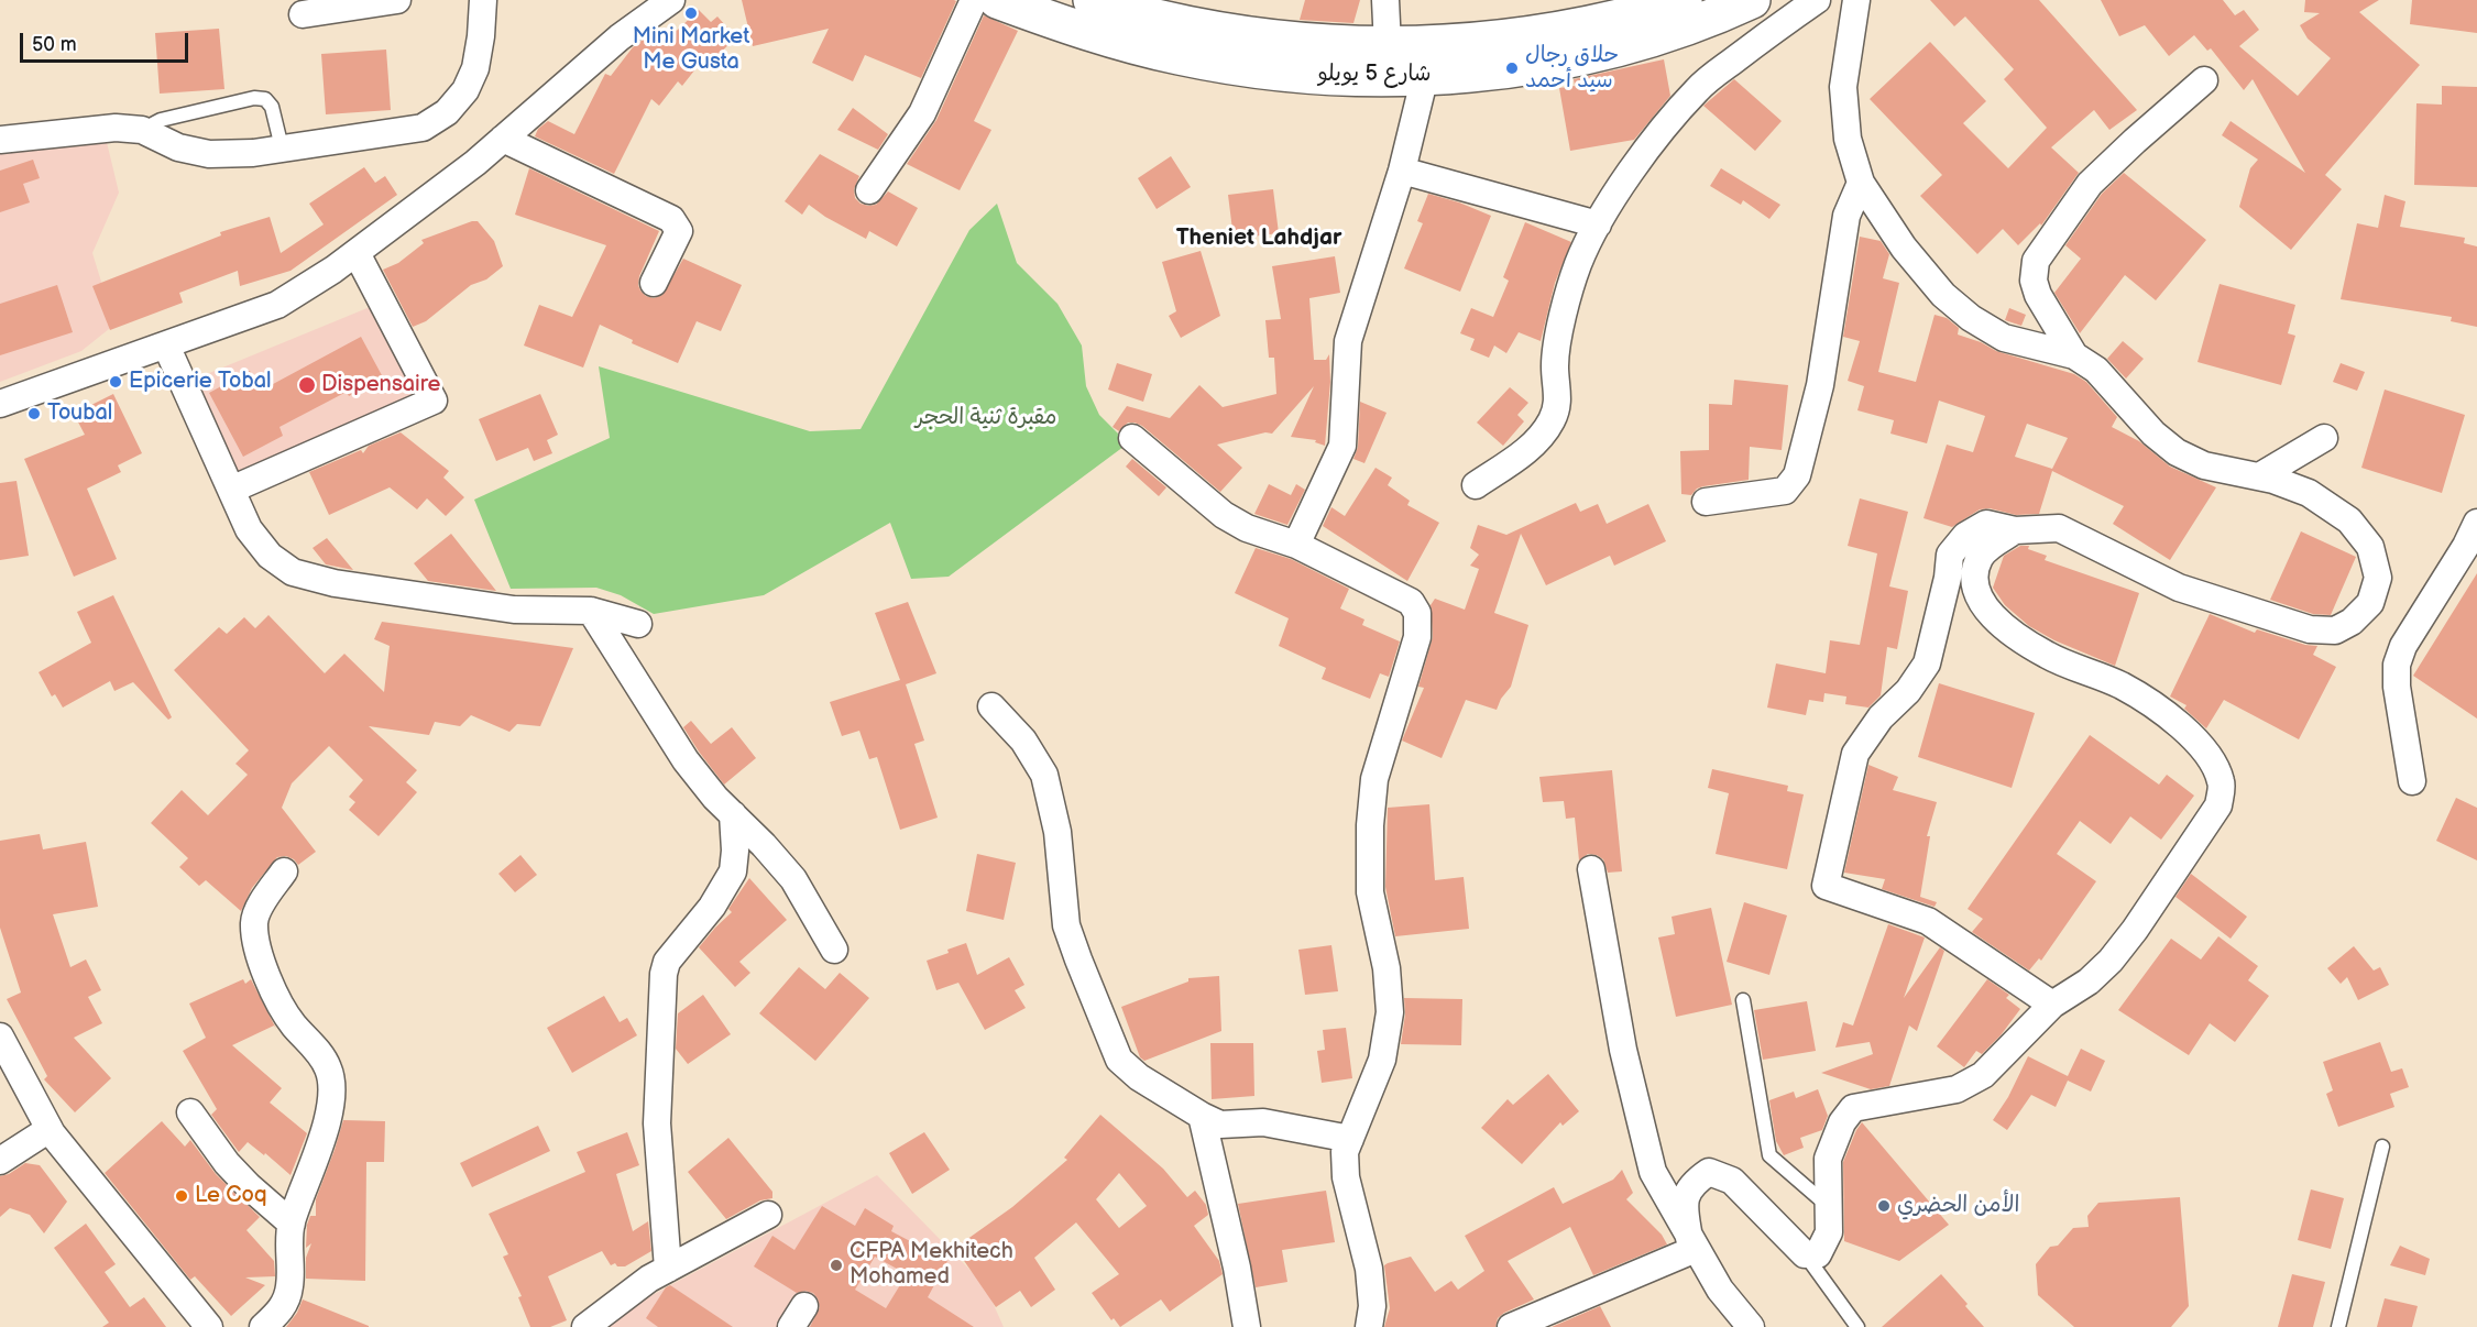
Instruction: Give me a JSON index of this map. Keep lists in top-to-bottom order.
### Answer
{
  "streets": {
    "main road": ["شارع 5 يويلو"]
  },
  "districts": ["Theniet Lahdjar"],
  "parks": ["مقبرة ثنية الحجر"],
  "places": [
    "Mini Market Me Gusta",
    "حلاق رجال سيد أحمد",
    "Epicerie Tobal",
    "Dispensaire",
    "Toubal",
    "Le Coq",
    "الأمن الحضري",
    "CFPA Mekhitech Mohamed"
  ],
  "scale_bar": "50 m"
}
